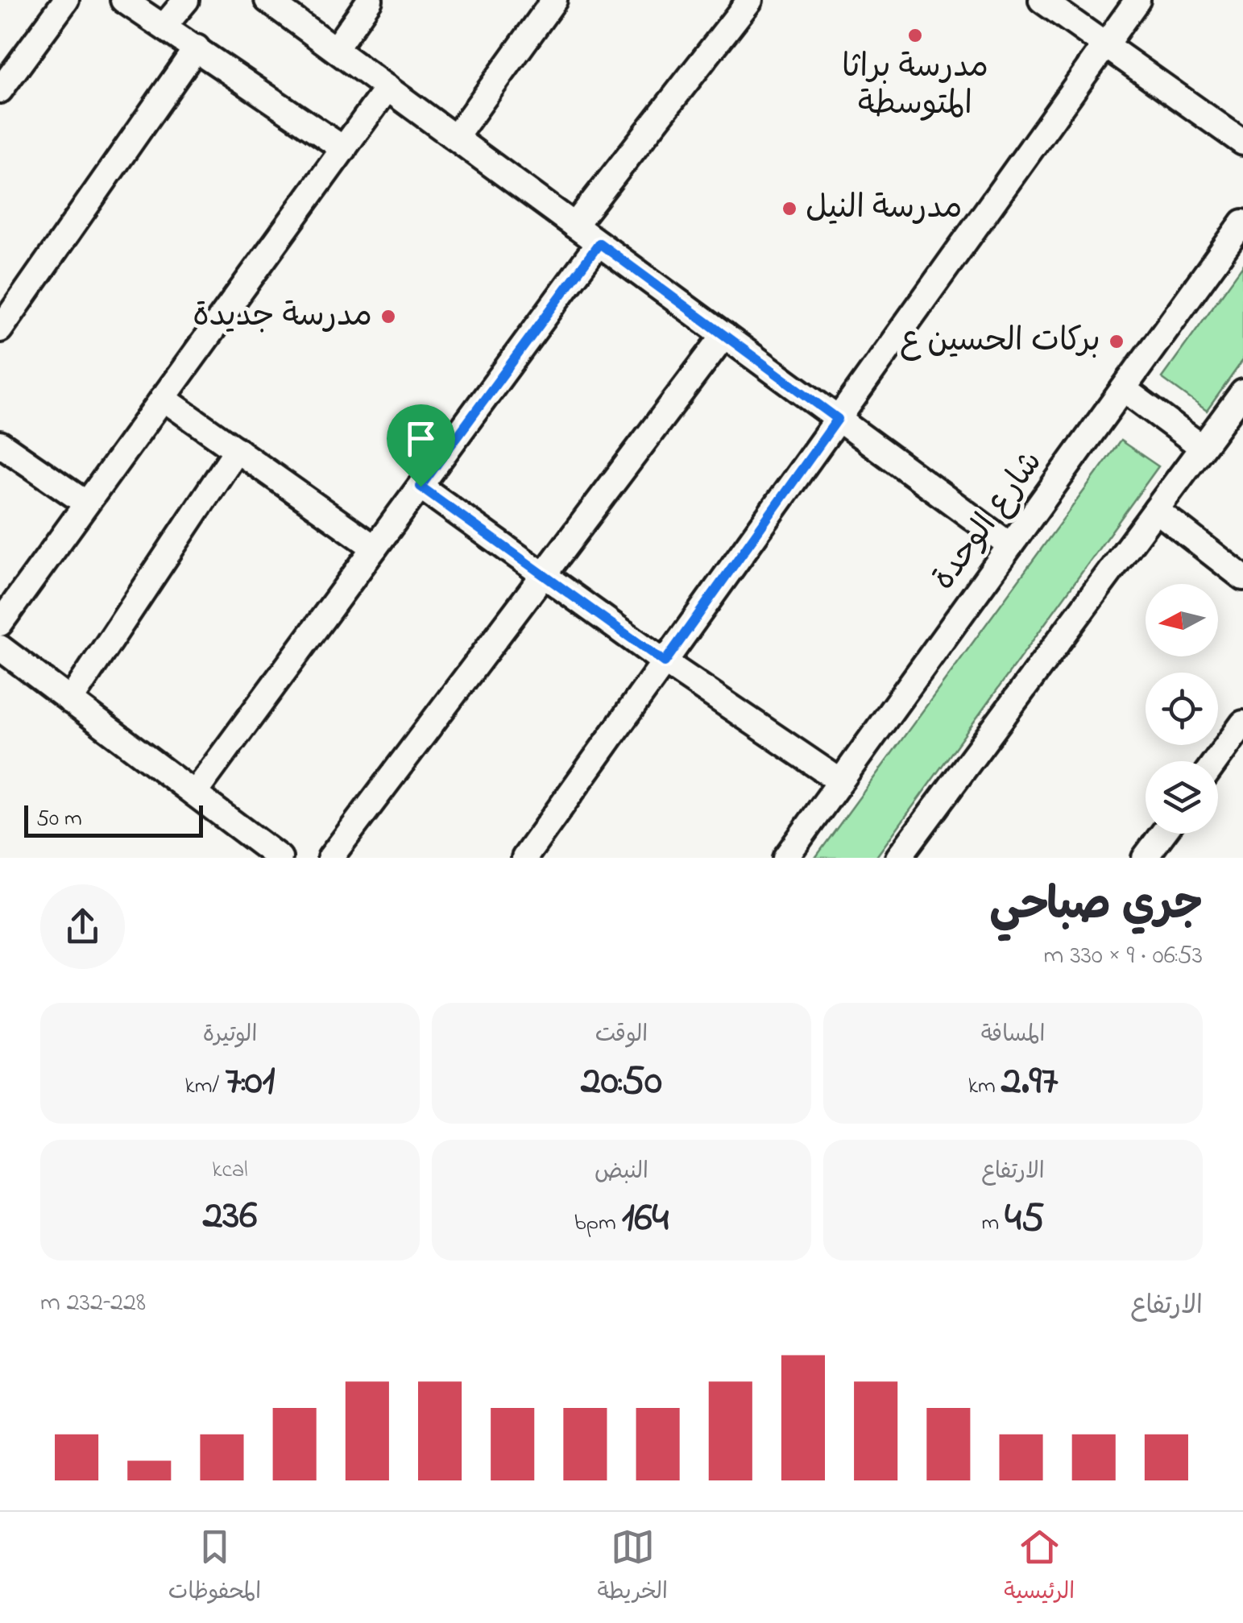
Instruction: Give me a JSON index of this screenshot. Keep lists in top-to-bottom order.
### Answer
{
  "streets": {
    "street": ["شارع الوحدة"]
  },
  "places": [
    "مدرسة براثا المتوسطة",
    "مدرسة النيل",
    "مدرسة جديدة",
    "بركات الحسين ع"
  ],
  "scale_bar": "50 m",
  "north": "left",
  "page": {
    "scale": "50 m",
    "heading": ["جري صباحي", "06:53 · 9 × 330 m"],
    "stats": [
      ["المسافة", "2.97 km"],
      ["الوقت", "20:50"],
      ["الوتيرة", "7:01 /km"],
      ["الارتفاع", "45 m"],
      ["النبض", "164 bpm"],
      ["kcal", "236"]
    ],
    "chart": ["الارتفاع", "228–232 m"],
    "tabs": ["الرئيسية", "الخريطة", "المحفوظات"]
  }
}
